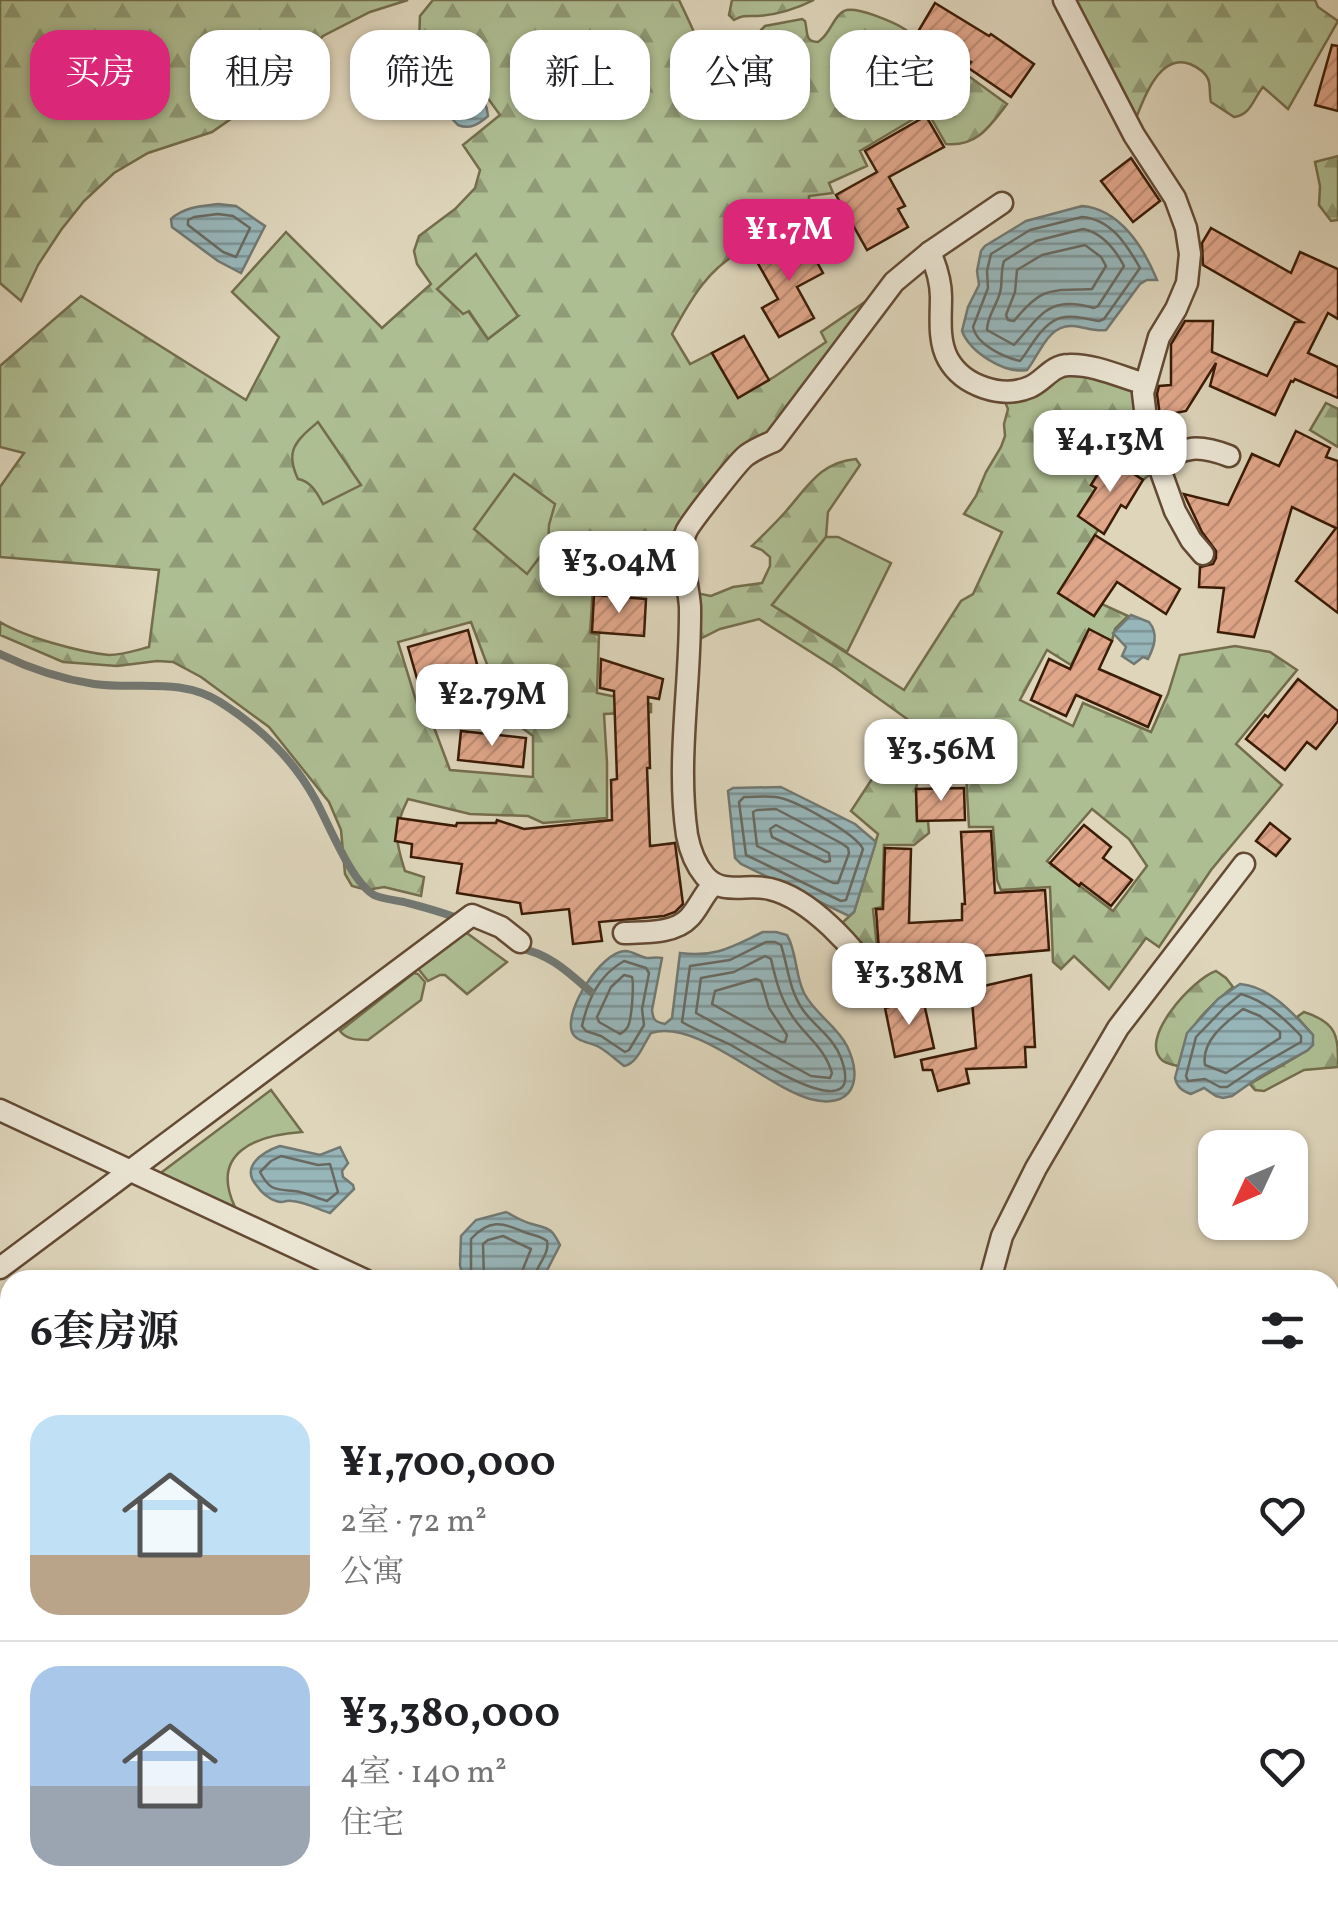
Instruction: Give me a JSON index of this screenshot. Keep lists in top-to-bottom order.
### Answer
{
  "north": "bottom left",
  "page": {
    "chip": [
      "买房",
      "租房",
      "筛选",
      "新上",
      "公寓",
      "住宅"
    ],
    "price": [
      "¥1.7M",
      "¥4.13M",
      "¥3.04M",
      "¥2.79M",
      "¥3.56M",
      "¥3.38M"
    ],
    "heading": "6套房源",
    "list": [
      {
        "name": "¥1,700,000",
        "note": "2室 · 72 m² · 公寓"
      },
      {
        "name": "¥3,380,000",
        "note": "4室 · 140 m² · 住宅"
      }
    ]
  }
}
